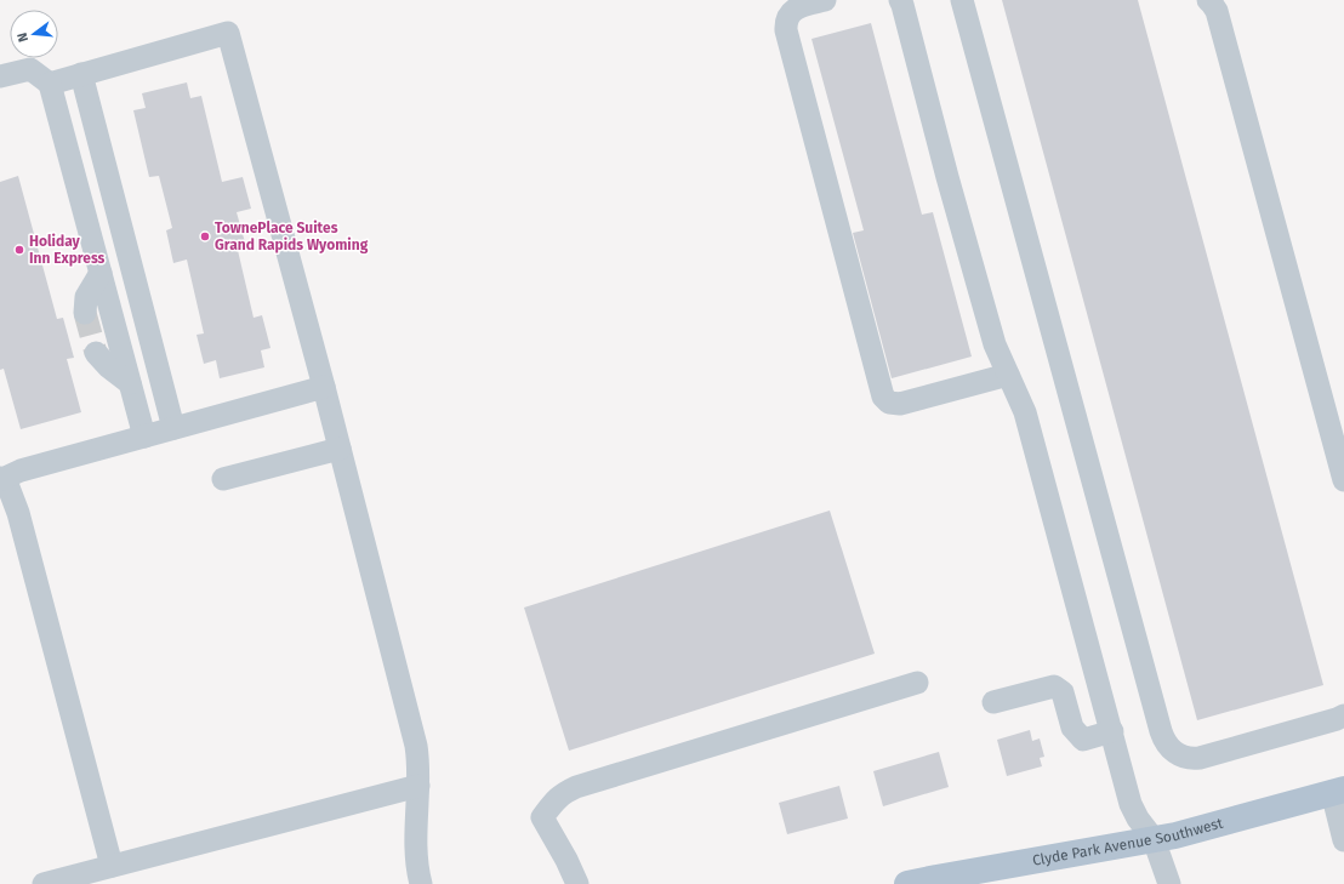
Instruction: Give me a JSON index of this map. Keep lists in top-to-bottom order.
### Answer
{
  "streets": {
    "main road": ["Clyde Park Avenue Southwest"]
  },
  "places": ["TownePlace Suites Grand Rapids Wyoming", "Holiday Inn Express"],
  "north": "left"
}
